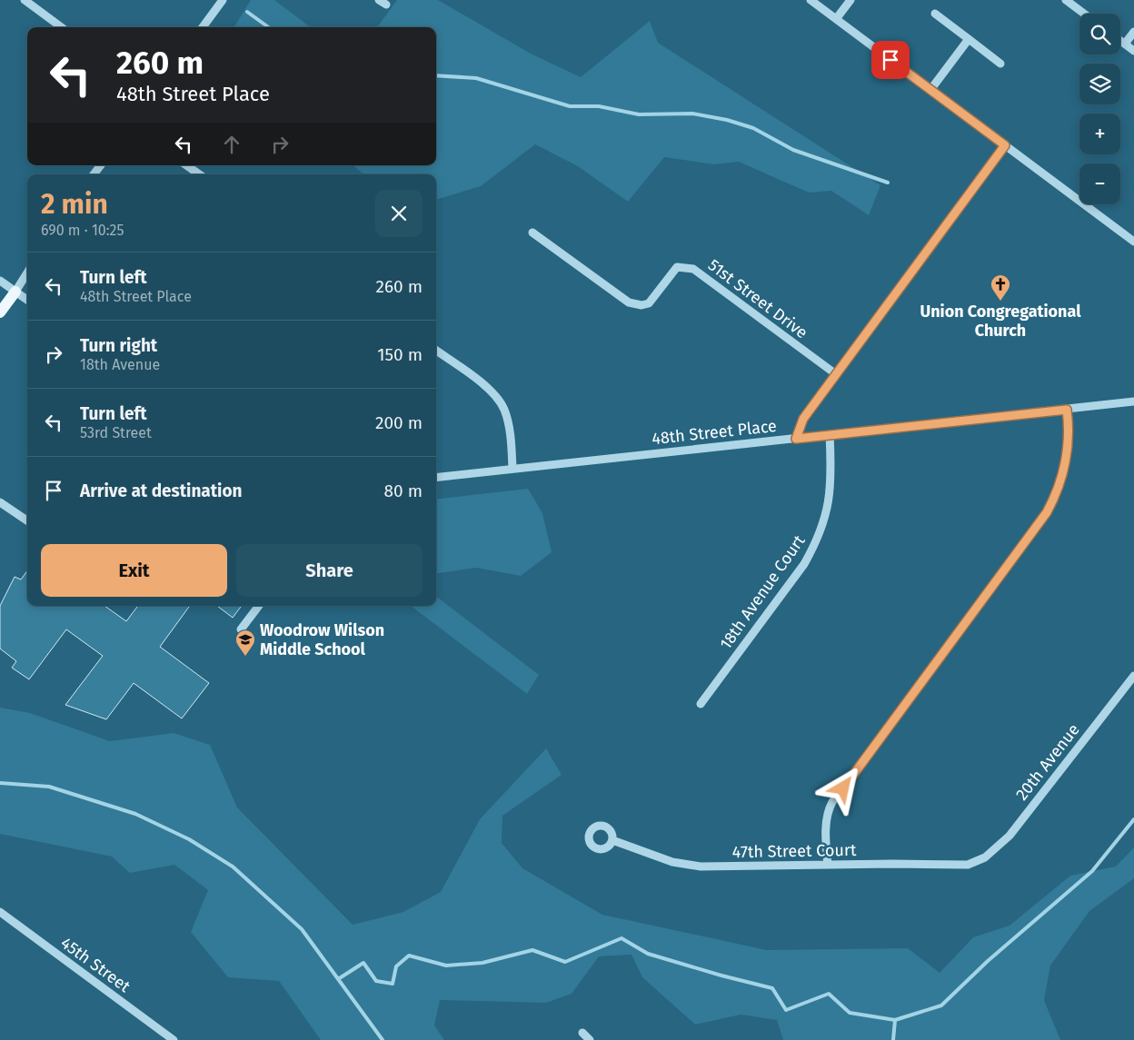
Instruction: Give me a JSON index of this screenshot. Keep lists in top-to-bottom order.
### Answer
{
  "streets": {
    "street": [
      "51st Street Drive",
      "48th Street Place",
      "18th Avenue Court",
      "20th Avenue",
      "47th Street Court",
      "45th Street"
    ]
  },
  "crossings": [
    ["48th Street Place", "18th Avenue Court"],
    ["20th Avenue", "47th Street Court"]
  ],
  "places": {
    "church": ["Union Congregational Church"],
    "school or university": ["Woodrow Wilson Middle School"]
  },
  "page": {
    "map_buttons": ["+", "−"],
    "turn": ["260 m", "48th Street Place"],
    "heading": ["2 min", "690 m · 10:25"],
    "list": [
      {
        "name": "Turn left",
        "note": "48th Street Place",
        "value": "260 m"
      },
      {
        "name": "Turn right",
        "note": "18th Avenue",
        "value": "150 m"
      },
      {
        "name": "Turn left",
        "note": "53rd Street",
        "value": "200 m"
      },
      {
        "name": "Arrive at destination",
        "value": "80 m"
      }
    ],
    "buttons": ["Exit", "Share"]
  }
}
